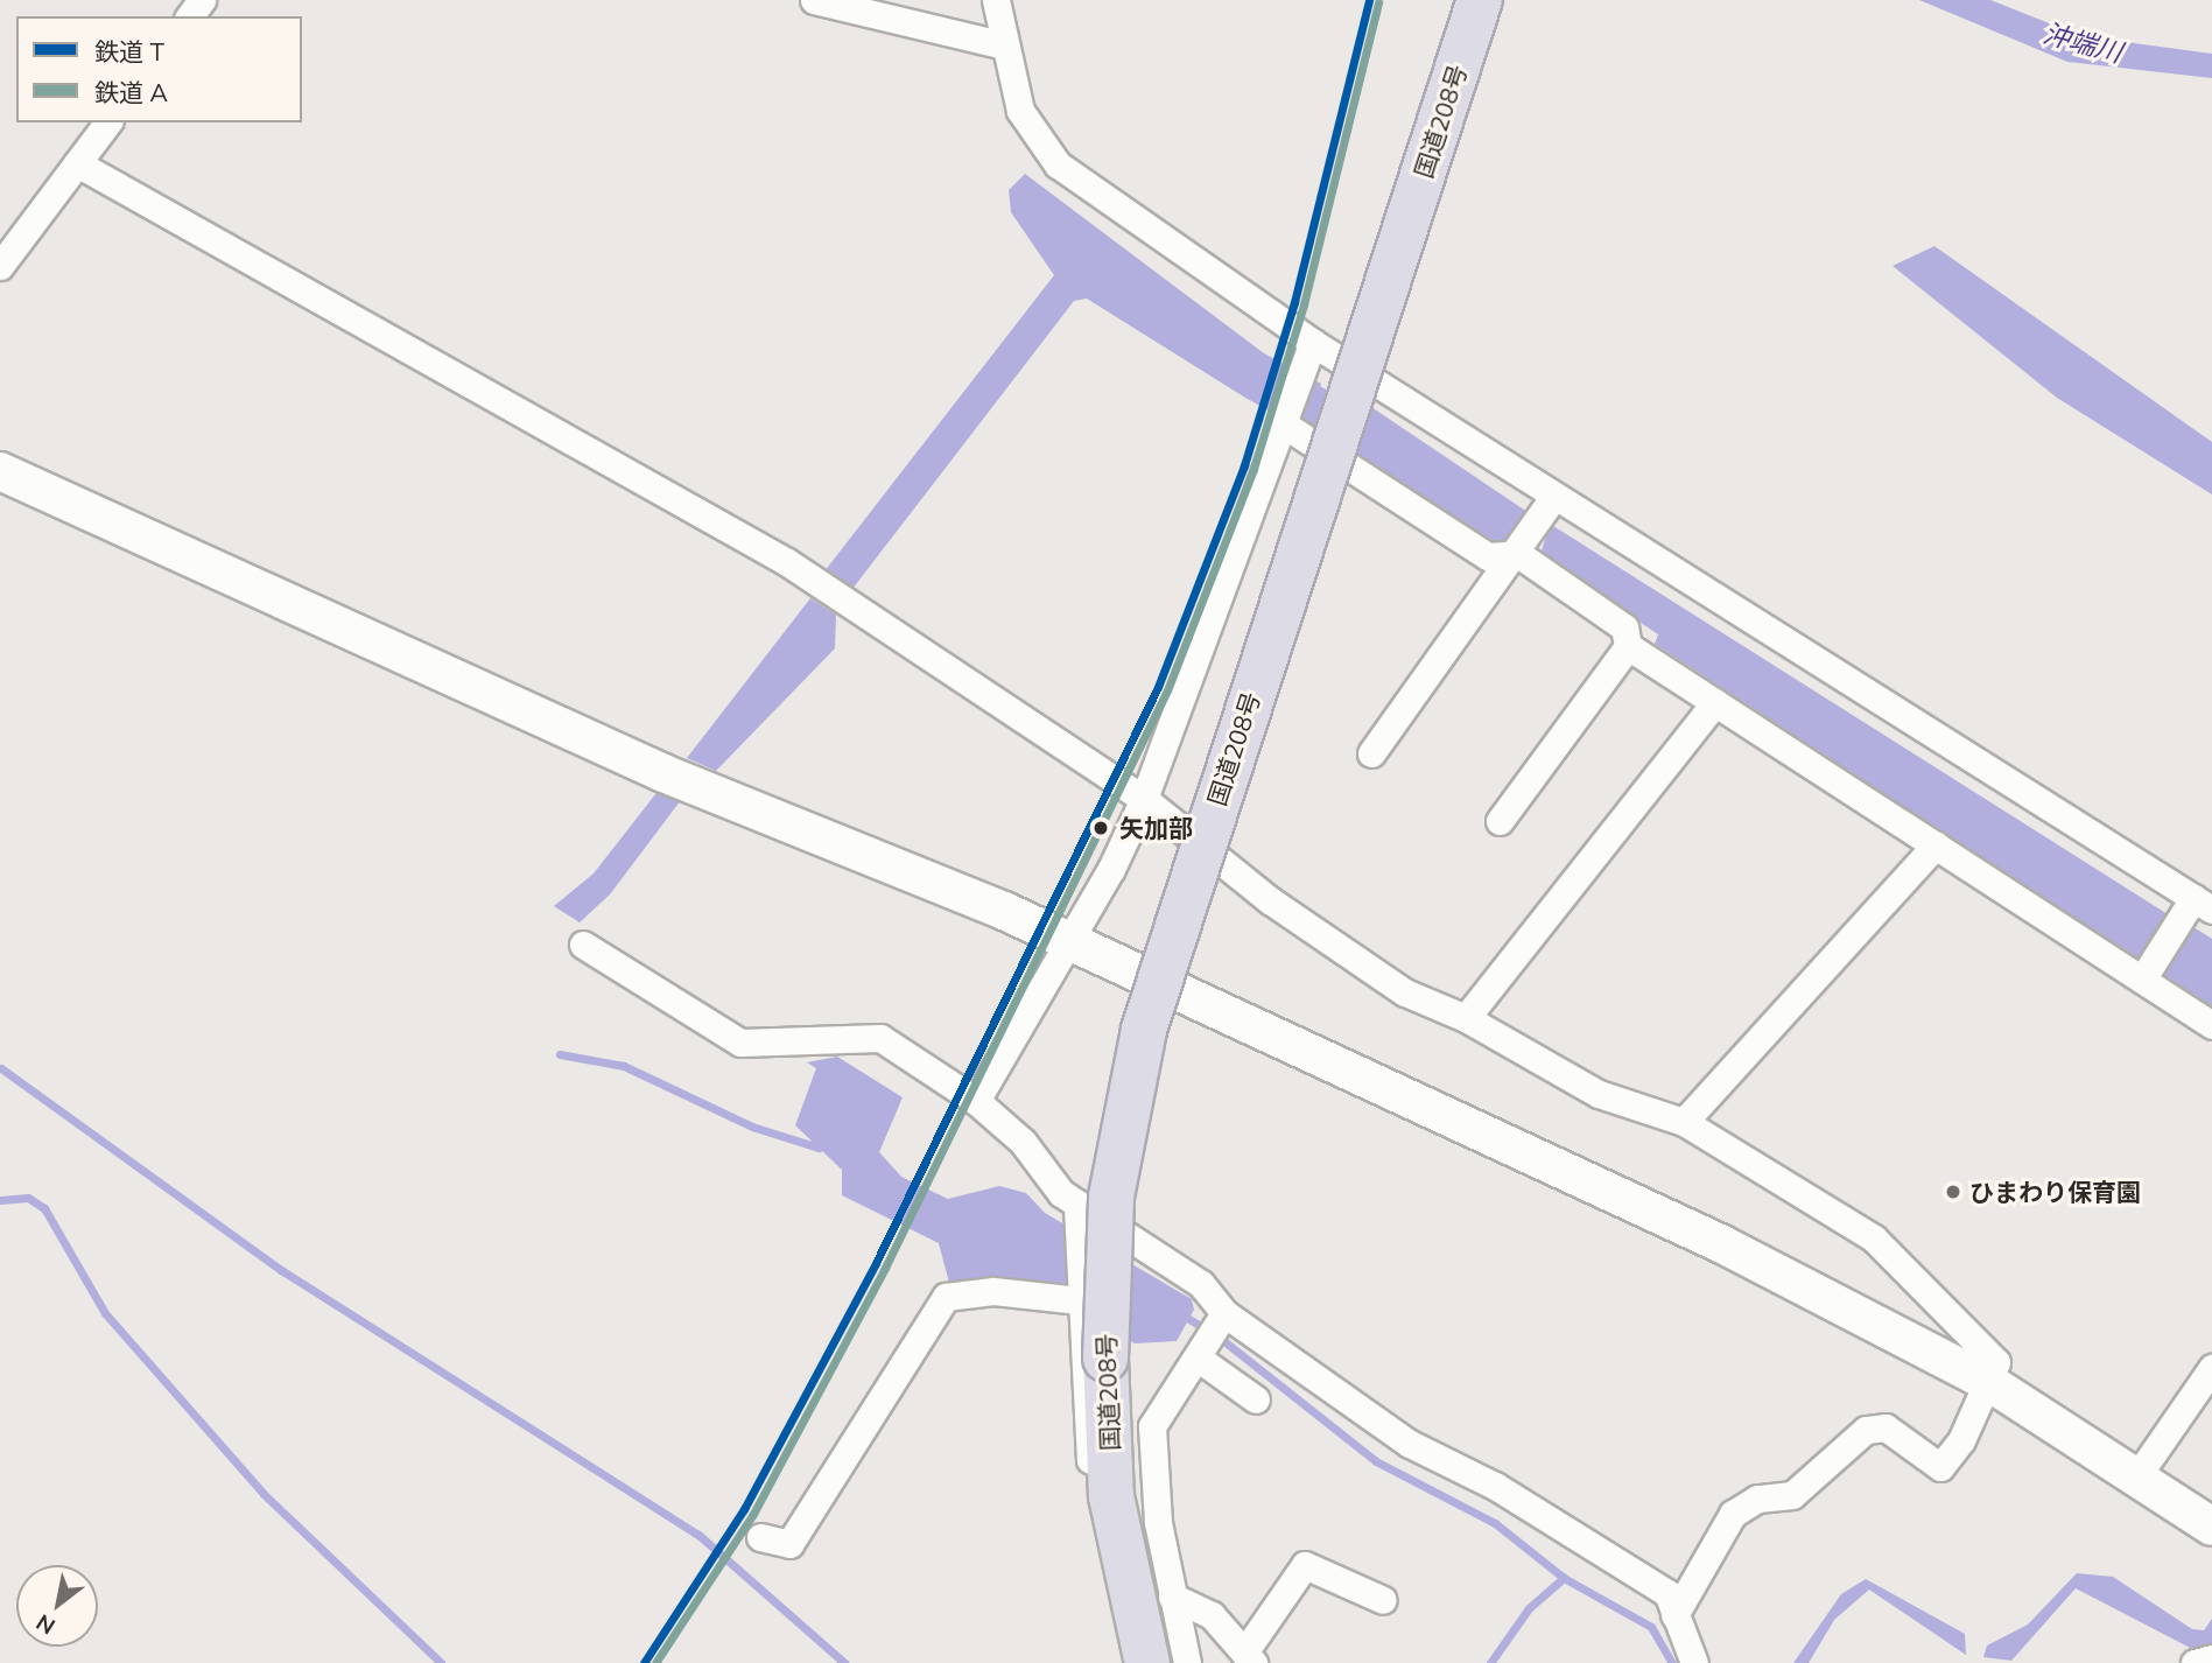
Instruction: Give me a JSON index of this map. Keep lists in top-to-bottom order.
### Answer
{
  "streets": {
    "highway": ["国道208号"]
  },
  "water": ["沖端川"],
  "places": ["矢加部", "ひまわり保育園"],
  "lines": ["rail line T", "rail line A"],
  "legend": ["鉄道 T", "鉄道 A"],
  "north": "bottom left"
}
